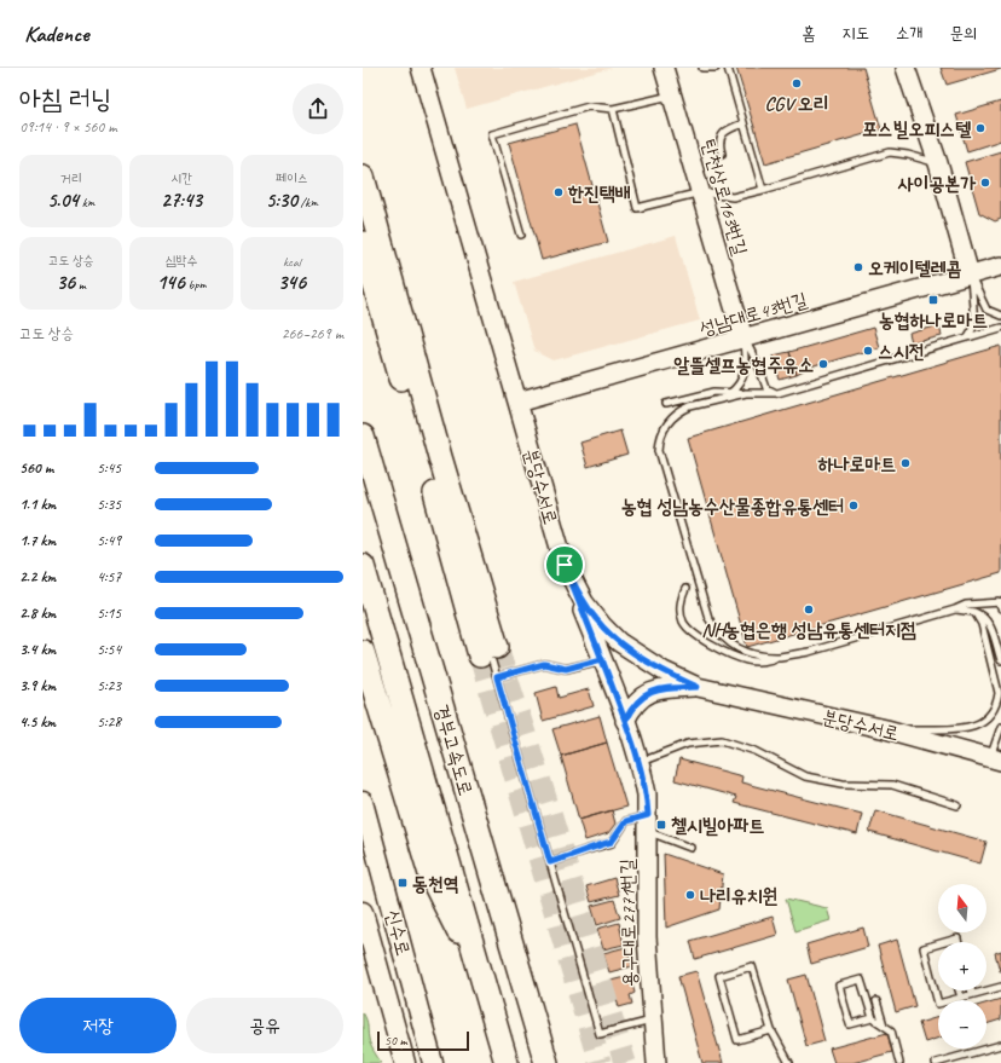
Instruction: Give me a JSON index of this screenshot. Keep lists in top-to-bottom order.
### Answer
{
  "streets": {
    "highway": ["경부고속도로"],
    "main road": ["신수로"],
    "street": [
      "탄천상로163번길",
      "성남대로43번길",
      "분당수서로",
      "용구대로2771번길"
    ]
  },
  "crossings": [
    ["탄천상로163번길", "성남대로43번길"],
    ["성남대로43번길", "분당수서로"],
    ["분당수서로", "용구대로2771번길"]
  ],
  "places": {
    "other": [
      "CGV 오리",
      "포스빌오피스텔",
      "사이공본가",
      "한진택배",
      "오케이텔레콤",
      "스시전",
      "알뜰셀프농협주유소",
      "하나로마트",
      "농협 성남농수산물종합유통센터",
      "NH농협은행 성남유통센터지점",
      "나리유치원"
    ],
    "transit": ["농협하나로마트", "첼시빌아파트", "동천역"]
  },
  "scale_bar": "50 m",
  "north": "top",
  "page": {
    "header": "Kadence",
    "nav": [
      "홈",
      "지도",
      "소개",
      "문의"
    ],
    "heading": ["아침 러닝", "09:14 · 9 × 560 m"],
    "stats": [
      ["거리", "5.04 km"],
      ["시간", "27:43"],
      ["페이스", "5:30 /km"],
      ["고도 상승", "36 m"],
      ["심박수", "146 bpm"],
      ["kcal", "346"]
    ],
    "chart": ["고도 상승", "266–269 m"],
    "list": [
      {
        "name": "560 m",
        "note": "5:45"
      },
      {
        "name": "1.1 km",
        "note": "5:35"
      },
      {
        "name": "1.7 km",
        "note": "5:49"
      },
      {
        "name": "2.2 km",
        "note": "4:57"
      },
      {
        "name": "2.8 km",
        "note": "5:15"
      },
      {
        "name": "3.4 km",
        "note": "5:54"
      },
      {
        "name": "3.9 km",
        "note": "5:23"
      },
      {
        "name": "4.5 km",
        "note": "5:28"
      }
    ],
    "map_buttons": ["+", "−"],
    "buttons": ["저장", "공유"],
    "scale": "50 m"
  }
}
